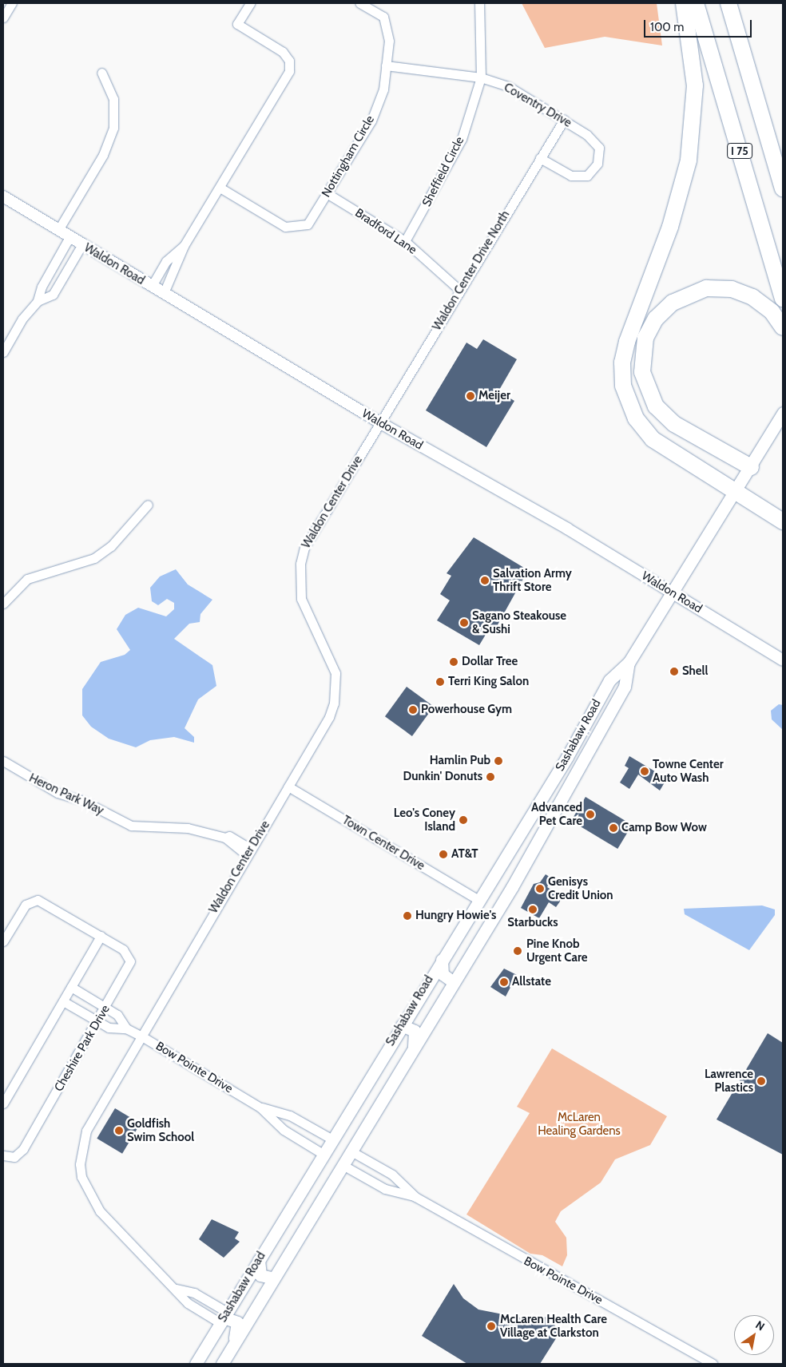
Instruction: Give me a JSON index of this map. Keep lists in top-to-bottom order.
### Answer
{
  "streets": {
    "highway": ["I 75"],
    "main road": ["Sashabaw Road"],
    "street": [
      "Coventry Drive",
      "Nottingham Circle",
      "Sheffield Circle",
      "Bradford Lane",
      "Waldon Road",
      "Waldon Center Drive North",
      "Waldon Center Drive",
      "Heron Park Way",
      "Town Center Drive",
      "Cheshire Park Drive",
      "Bow Pointe Drive"
    ]
  },
  "crossings": [
    ["Coventry Drive", "Nottingham Circle"],
    ["Coventry Drive", "Sheffield Circle"],
    ["Coventry Drive", "Waldon Center Drive North"],
    ["Nottingham Circle", "Bradford Lane"],
    ["Sheffield Circle", "Bradford Lane"],
    ["Bradford Lane", "Waldon Center Drive North"],
    ["Waldon Road", "Waldon Center Drive North"],
    ["Waldon Road", "Waldon Center Drive"],
    ["Waldon Road", "Sashabaw Road"],
    ["Waldon Center Drive North", "Waldon Center Drive"],
    ["Waldon Center Drive", "Sashabaw Road"],
    ["Waldon Center Drive", "Heron Park Way"],
    ["Waldon Center Drive", "Town Center Drive"],
    ["Waldon Center Drive", "Bow Pointe Drive"],
    ["Sashabaw Road", "Town Center Drive"],
    ["Sashabaw Road", "Bow Pointe Drive"],
    ["Cheshire Park Drive", "Bow Pointe Drive"]
  ],
  "parks": ["McLaren Healing Gardens"],
  "places": [
    "Meijer",
    "Salvation Army Thrift Store",
    "Sagano Steakouse & Sushi",
    "Dollar Tree",
    "Shell",
    "Terri King Salon",
    "Powerhouse Gym",
    "Hamlin Pub",
    "Towne Center Auto Wash",
    "Dunkin' Donuts",
    "Advanced Pet Care",
    "Leo's Coney Island",
    "Camp Bow Wow",
    "AT&T",
    "Genisys Credit Union",
    "Starbucks",
    "Hungry Howie's",
    "Pine Knob Urgent Care",
    "Allstate",
    "Lawrence Plastics",
    "Goldfish Swim School",
    "McLaren Health Care Village at Clarkston"
  ],
  "scale_bar": "100 m",
  "north": "top right"
}
